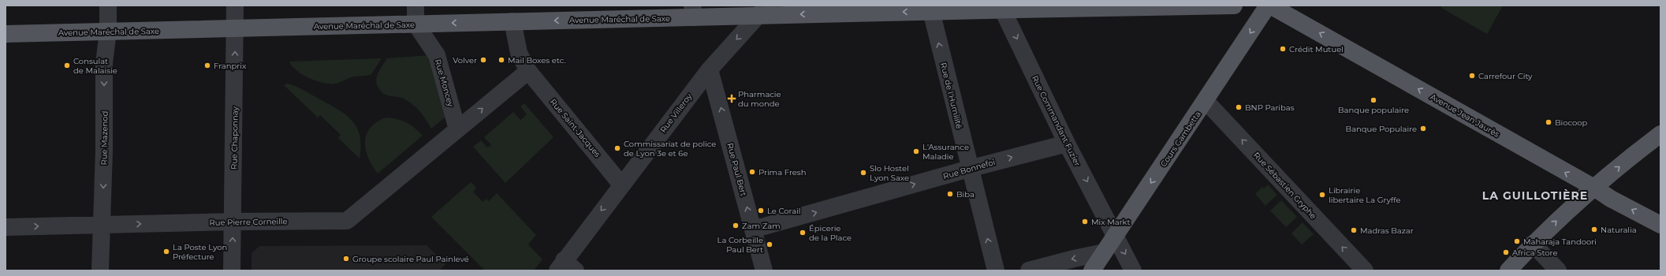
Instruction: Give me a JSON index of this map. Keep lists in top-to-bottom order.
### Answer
{
  "streets": {
    "main road": ["Avenue Maréchal de Saxe", "Avenue Jean Jaurès", "Cours Gambetta"],
    "street": [
      "Rue Moncey",
      "Rue de l'Humilité",
      "Rue Villeroy",
      "Rue Commandant Fuzier",
      "Rue Saint-Jacques",
      "Rue Mazenod",
      "Rue Chaponnay",
      "Rue Bonnefoi",
      "Rue Paul Bert",
      "Rue Sébastien Gryphe",
      "Rue Pierre Corneille"
    ]
  },
  "crossings": [
    ["Avenue Maréchal de Saxe", "Rue Moncey"],
    ["Avenue Maréchal de Saxe", "Rue de l'Humilité"],
    ["Avenue Maréchal de Saxe", "Rue Villeroy"],
    ["Avenue Maréchal de Saxe", "Rue Commandant Fuzier"],
    ["Avenue Maréchal de Saxe", "Rue Saint-Jacques"],
    ["Avenue Maréchal de Saxe", "Rue Mazenod"],
    ["Avenue Maréchal de Saxe", "Rue Chaponnay"],
    ["Rue Moncey", "Rue Pierre Corneille"],
    ["Rue de l'Humilité", "Rue Bonnefoi"],
    ["Rue Villeroy", "Rue Saint-Jacques"],
    ["Rue Villeroy", "Rue Paul Bert"],
    ["Avenue Jean Jaurès", "Cours Gambetta"],
    ["Rue Commandant Fuzier", "Cours Gambetta"],
    ["Rue Commandant Fuzier", "Rue Bonnefoi"],
    ["Rue Mazenod", "Rue Pierre Corneille"],
    ["Rue Chaponnay", "Rue Pierre Corneille"],
    ["Cours Gambetta", "Rue Sébastien Gryphe"],
    ["Rue Bonnefoi", "Rue Paul Bert"]
  ],
  "one_way": [
    "Avenue Maréchal de Saxe",
    "Rue de l'Humilité",
    "Rue Villeroy",
    "Avenue Jean Jaurès",
    "Rue Commandant Fuzier",
    "Rue Mazenod",
    "Rue Chaponnay",
    "Cours Gambetta",
    "Rue Bonnefoi",
    "Rue Paul Bert",
    "Rue Sébastien Gryphe",
    "Rue Pierre Corneille"
  ],
  "districts": ["LA GUILLOTIÈRE"],
  "places": {
    "other": [
      "Crédit Mutuel",
      "Volver",
      "Mail Boxes etc.",
      "Consulat de Malaisie",
      "Franprix",
      "Carrefour City",
      "Banque populaire",
      "BNP Paribas",
      "Biocoop",
      "Banque Populaire",
      "Commissariat de police de Lyon 3e et 6e",
      "L'Assurance Maladie",
      "Prima Fresh",
      "Slo Hostel Lyon Saxe",
      "Biba",
      "Librairie libertaire La Gryffe",
      "Le Corail",
      "Mix Markt",
      "Zam Zam",
      "Naturalia",
      "Madras Bazar",
      "Épicerie de la Place",
      "Maharaja Tandoori",
      "La Corbeille Paul Bert",
      "La Poste Lyon Préfecture",
      "Africa Store",
      "Groupe scolaire Paul Painlevé"
    ],
    "health": ["Pharmacie du monde"]
  }
}
